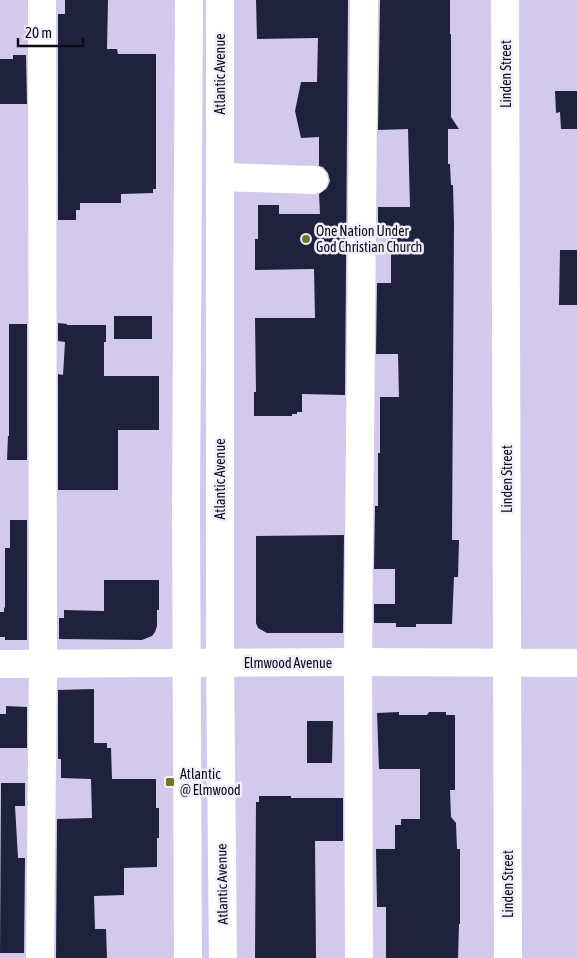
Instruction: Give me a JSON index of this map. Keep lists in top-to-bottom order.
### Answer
{
  "streets": {
    "main road": ["Atlantic Avenue", "Linden Street", "Elmwood Avenue"]
  },
  "crossings": [
    ["Atlantic Avenue", "Elmwood Avenue"],
    ["Linden Street", "Elmwood Avenue"]
  ],
  "places": {
    "other": ["One Nation Under God Christian Church"],
    "transit": ["Atlantic @ Elmwood"]
  },
  "scale_bar": "20 m"
}
